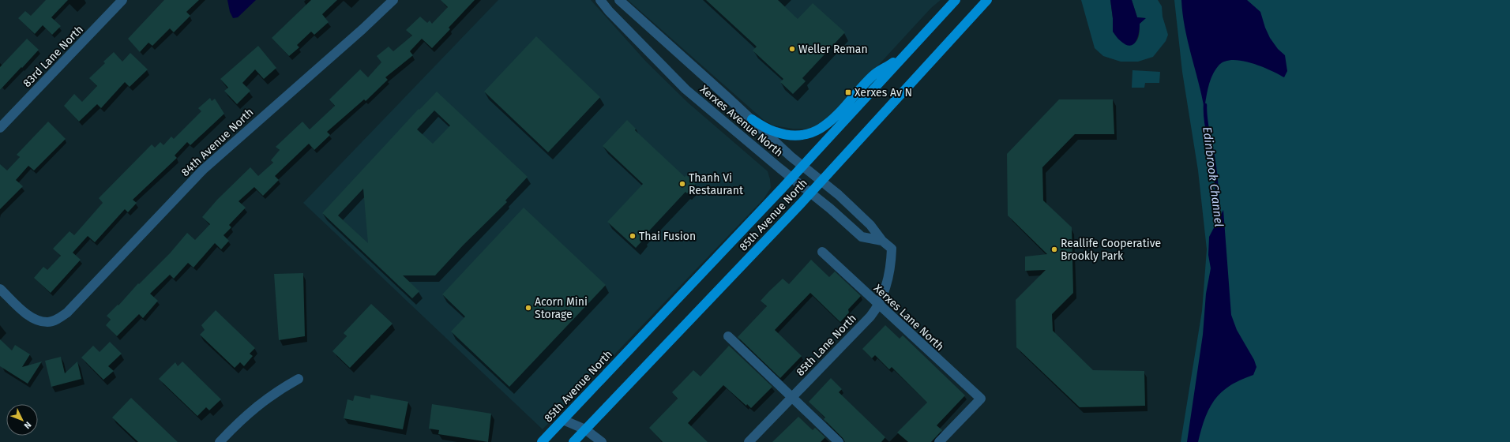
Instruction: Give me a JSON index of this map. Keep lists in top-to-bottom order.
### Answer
{
  "streets": {
    "main road": ["85th Avenue North"],
    "street": [
      "83rd Lane North",
      "Xerxes Avenue North",
      "84th Avenue North",
      "Xerxes Lane North",
      "85th Lane North"
    ]
  },
  "crossings": [
    ["Xerxes Avenue North", "85th Avenue North"],
    ["Xerxes Avenue North", "85th Lane North"],
    ["Xerxes Lane North", "85th Lane North"]
  ],
  "water": ["Edinbrook Channel"],
  "places": {
    "other": [
      "Weller Reman",
      "Thanh Vi Restaurant",
      "Thai Fusion",
      "Reallife Cooperative Brookly Park",
      "Acorn Mini Storage"
    ],
    "transit": ["Xerxes Av N"]
  },
  "north": "bottom right"
}
